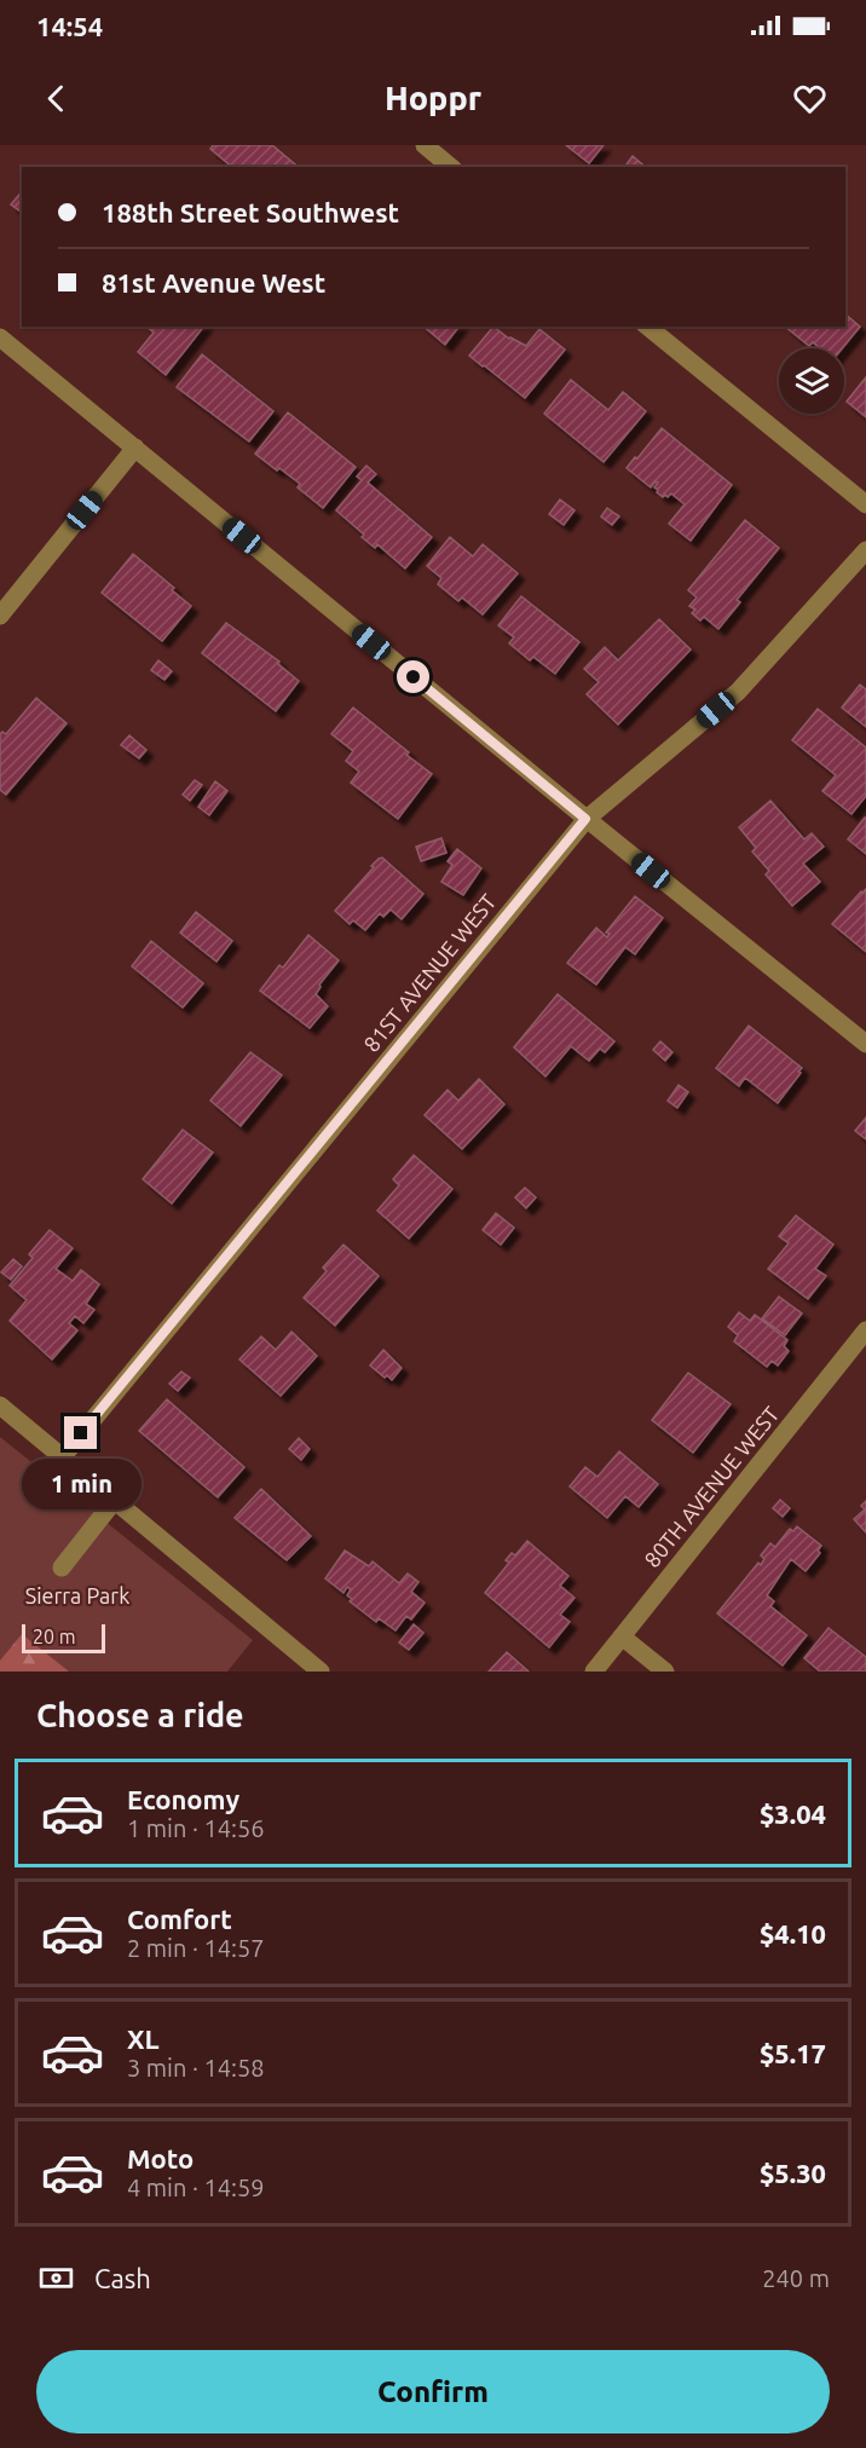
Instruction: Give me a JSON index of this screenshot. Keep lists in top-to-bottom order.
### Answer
{
  "streets": {
    "street": ["81ST AVENUE WEST", "80TH AVENUE WEST"]
  },
  "parks": ["Sierra Park"],
  "scale_bar": "20 m",
  "page": {
    "status": "14:54",
    "header": "Hoppr",
    "banner": ["188th Street Southwest", "81st Avenue West"],
    "bubble": "1 min",
    "scale": "20 m",
    "heading": "Choose a ride",
    "list": [
      {
        "name": "Economy",
        "note": "1 min · 14:56",
        "value": "$3.04"
      },
      {
        "name": "Comfort",
        "note": "2 min · 14:57",
        "value": "$4.10"
      },
      {
        "name": "XL",
        "note": "3 min · 14:58",
        "value": "$5.17"
      },
      {
        "name": "Moto",
        "note": "4 min · 14:59",
        "value": "$5.30"
      }
    ],
    "pay": ["Cash", "240 m"],
    "buttons": "Confirm"
  }
}
